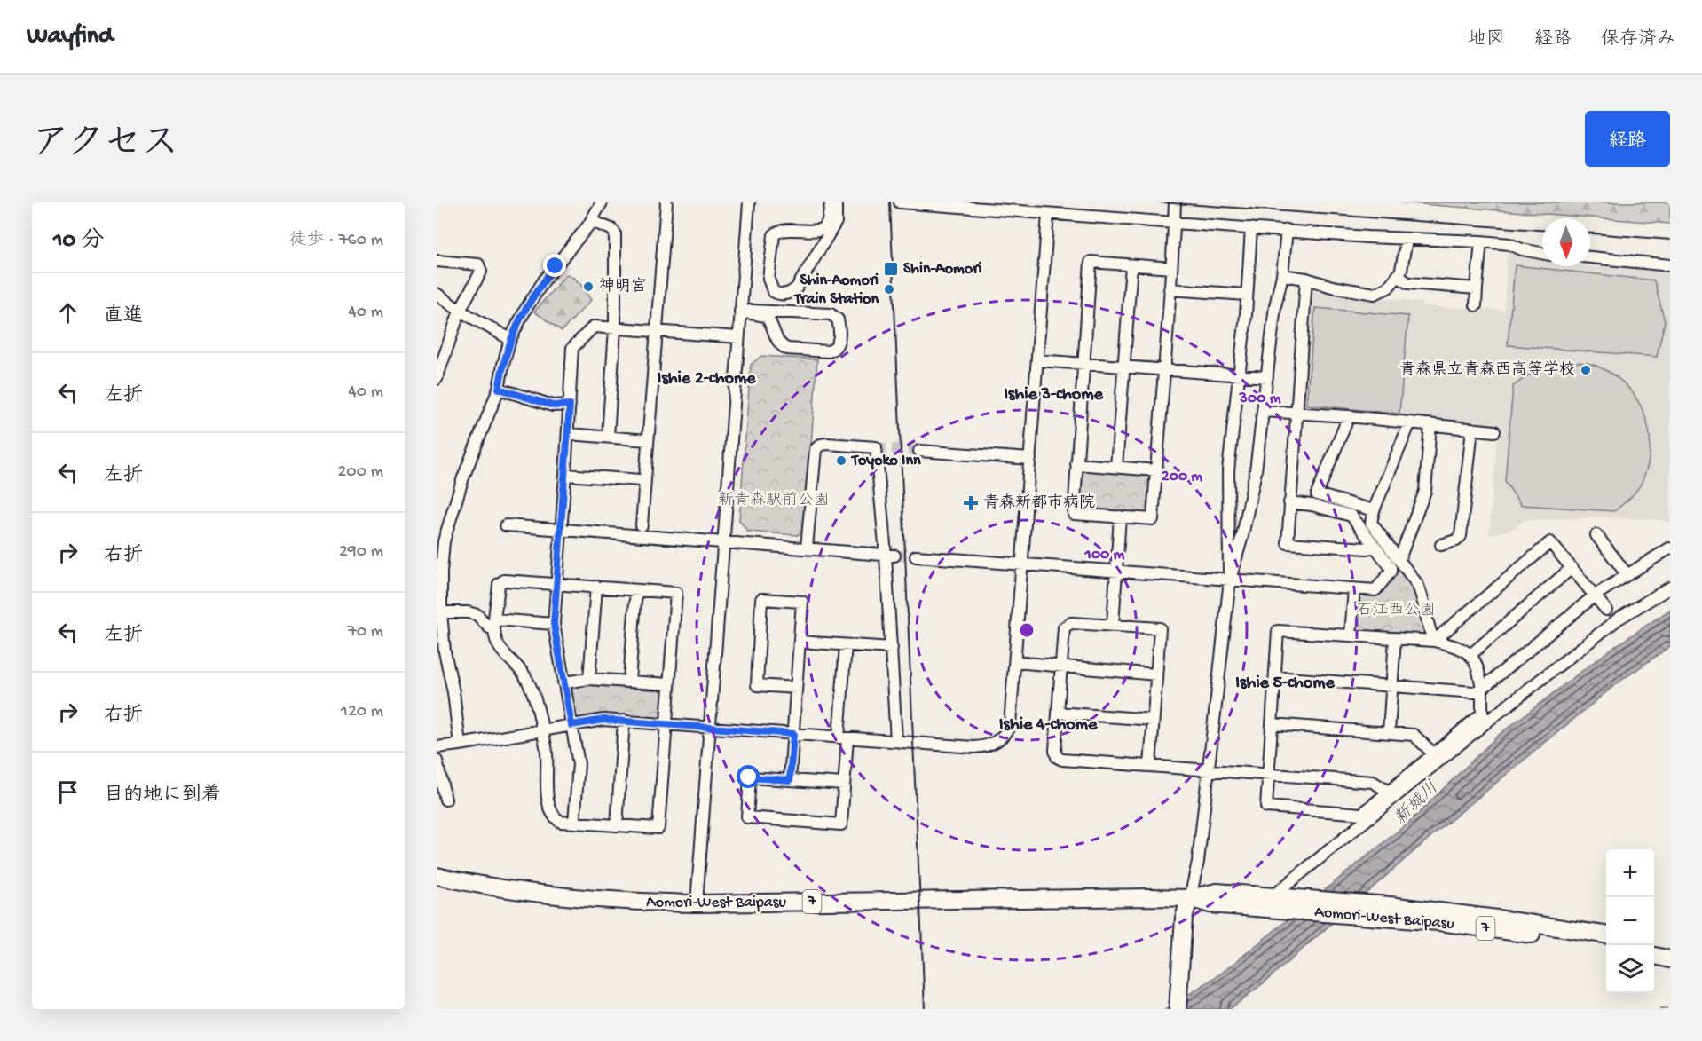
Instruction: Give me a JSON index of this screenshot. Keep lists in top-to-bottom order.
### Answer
{
  "streets": {
    "highway": ["7", "Aomori-West Baipasu"]
  },
  "districts": [
    "Ishie 2-chome",
    "Ishie 3-chome",
    "Ishie 5-chome",
    "Ishie 4-chome"
  ],
  "water": ["新城川"],
  "parks": ["新青森駅前公園", "石江西公園"],
  "places": {
    "transit": ["Shin-Aomori"],
    "other": [
      "神明宮",
      "Shin-Aomori Train Station",
      "青森県立青森西高等学校",
      "Toyoko Inn"
    ],
    "health": ["青森新都市病院"]
  },
  "north": "bottom",
  "page": {
    "header": "Wayfind",
    "nav": ["地図", "経路", "保存済み"],
    "title": "アクセス",
    "buttons": "経路",
    "heading": ["10 分", "徒歩 · 760 m"],
    "list": [
      ["直進", "40 m"],
      ["左折", "40 m"],
      ["左折", "200 m"],
      ["右折", "290 m"],
      ["左折", "70 m"],
      ["右折", "120 m"],
      "目的地に到着"
    ],
    "map_buttons": ["+", "−"]
  },
  "rings": ["300 m", "200 m", "100 m"]
}
